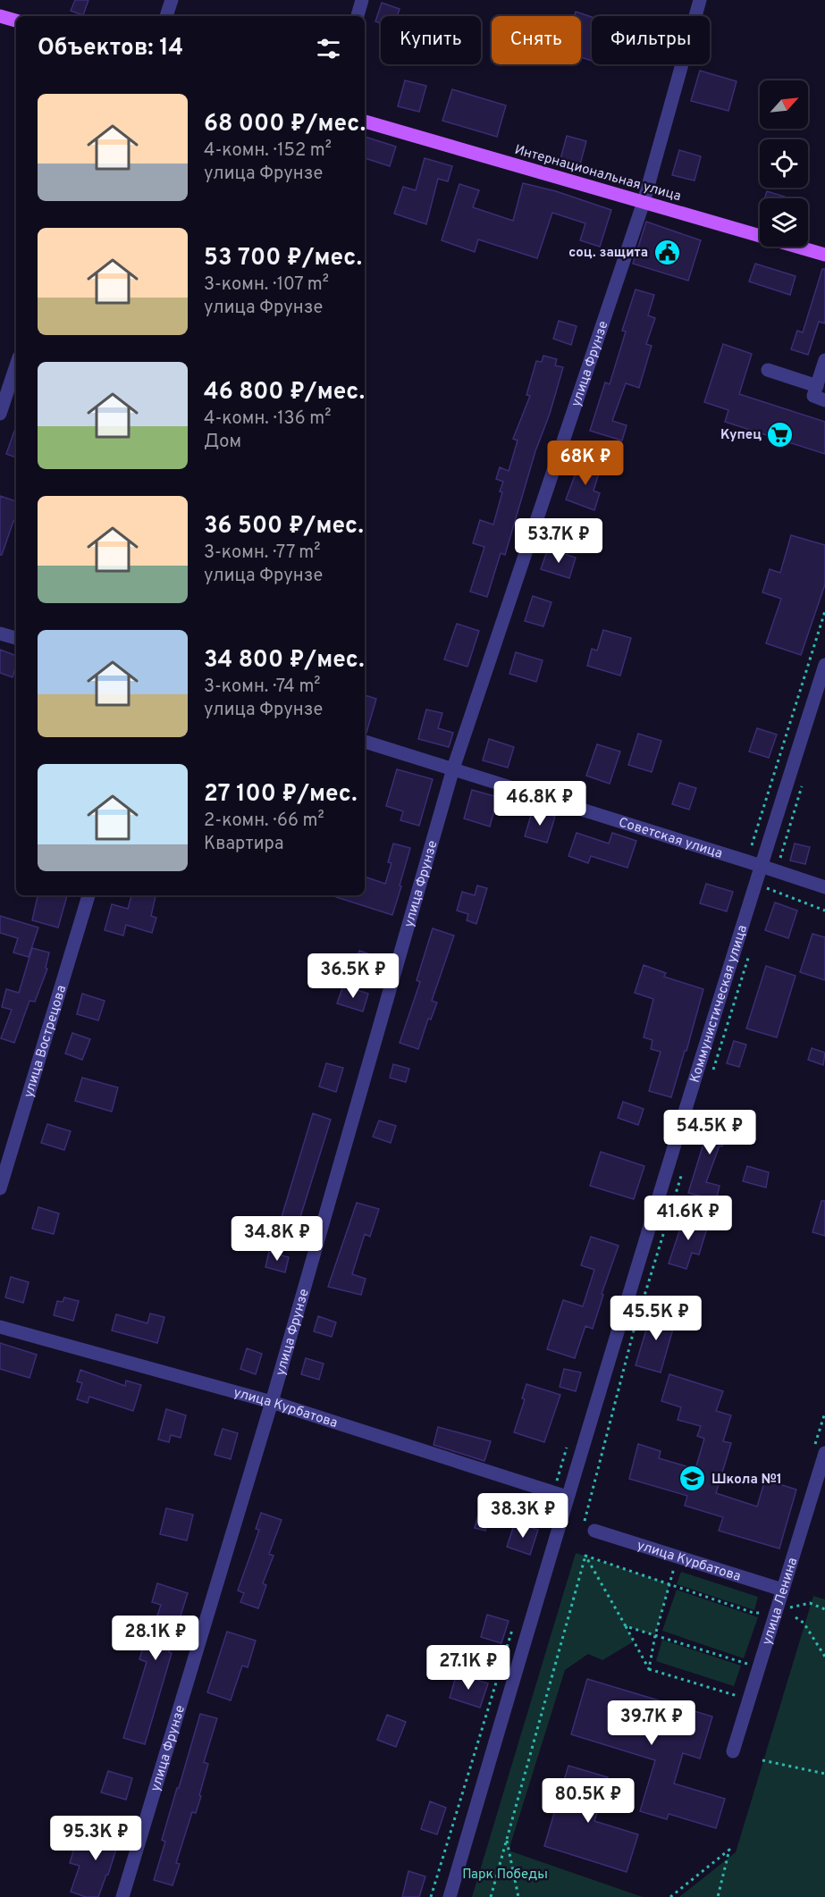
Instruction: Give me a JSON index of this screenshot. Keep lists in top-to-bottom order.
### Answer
{
  "streets": {
    "main road": ["Интернациональная улица"],
    "street": [
      "улица Фрунзе",
      "Советская улица",
      "Коммунистическая улица",
      "улица Вострецова",
      "улица Курбатова",
      "улица Ленина"
    ]
  },
  "crossings": [
    ["Интернациональная улица", "улица Фрунзе"],
    ["улица Фрунзе", "Советская улица"],
    ["улица Фрунзе", "улица Курбатова"],
    ["Советская улица", "Коммунистическая улица"],
    ["Коммунистическая улица", "улица Курбатова"],
    ["улица Курбатова", "улица Ленина"]
  ],
  "parks": ["Парк Победы"],
  "places": {
    "public building": ["соц. защита"],
    "supermarket": ["Купец"],
    "school or university": ["Школа №1"]
  },
  "north": "top right",
  "page": {
    "chip": ["Купить", "Снять", "Фильтры"],
    "heading": "Объектов: 14",
    "list": [
      {
        "name": "68 000 ₽/мес.",
        "note": "4-комн. · 152 m² · улица Фрунзе"
      },
      {
        "name": "53 700 ₽/мес.",
        "note": "3-комн. · 107 m² · улица Фрунзе"
      },
      {
        "name": "46 800 ₽/мес.",
        "note": "4-комн. · 136 m² · Дом"
      },
      {
        "name": "36 500 ₽/мес.",
        "note": "3-комн. · 77 m² · улица Фрунзе"
      },
      {
        "name": "34 800 ₽/мес.",
        "note": "3-комн. · 74 m² · улица Фрунзе"
      },
      {
        "name": "27 100 ₽/мес.",
        "note": "2-комн. · 66 m² · Квартира"
      }
    ],
    "price": [
      "68K ₽",
      "53.7K ₽",
      "46.8K ₽",
      "36.5K ₽",
      "54.5K ₽",
      "41.6K ₽",
      "34.8K ₽",
      "45.5K ₽",
      "38.3K ₽",
      "28.1K ₽",
      "27.1K ₽",
      "39.7K ₽",
      "80.5K ₽",
      "95.3K ₽"
    ]
  }
}
